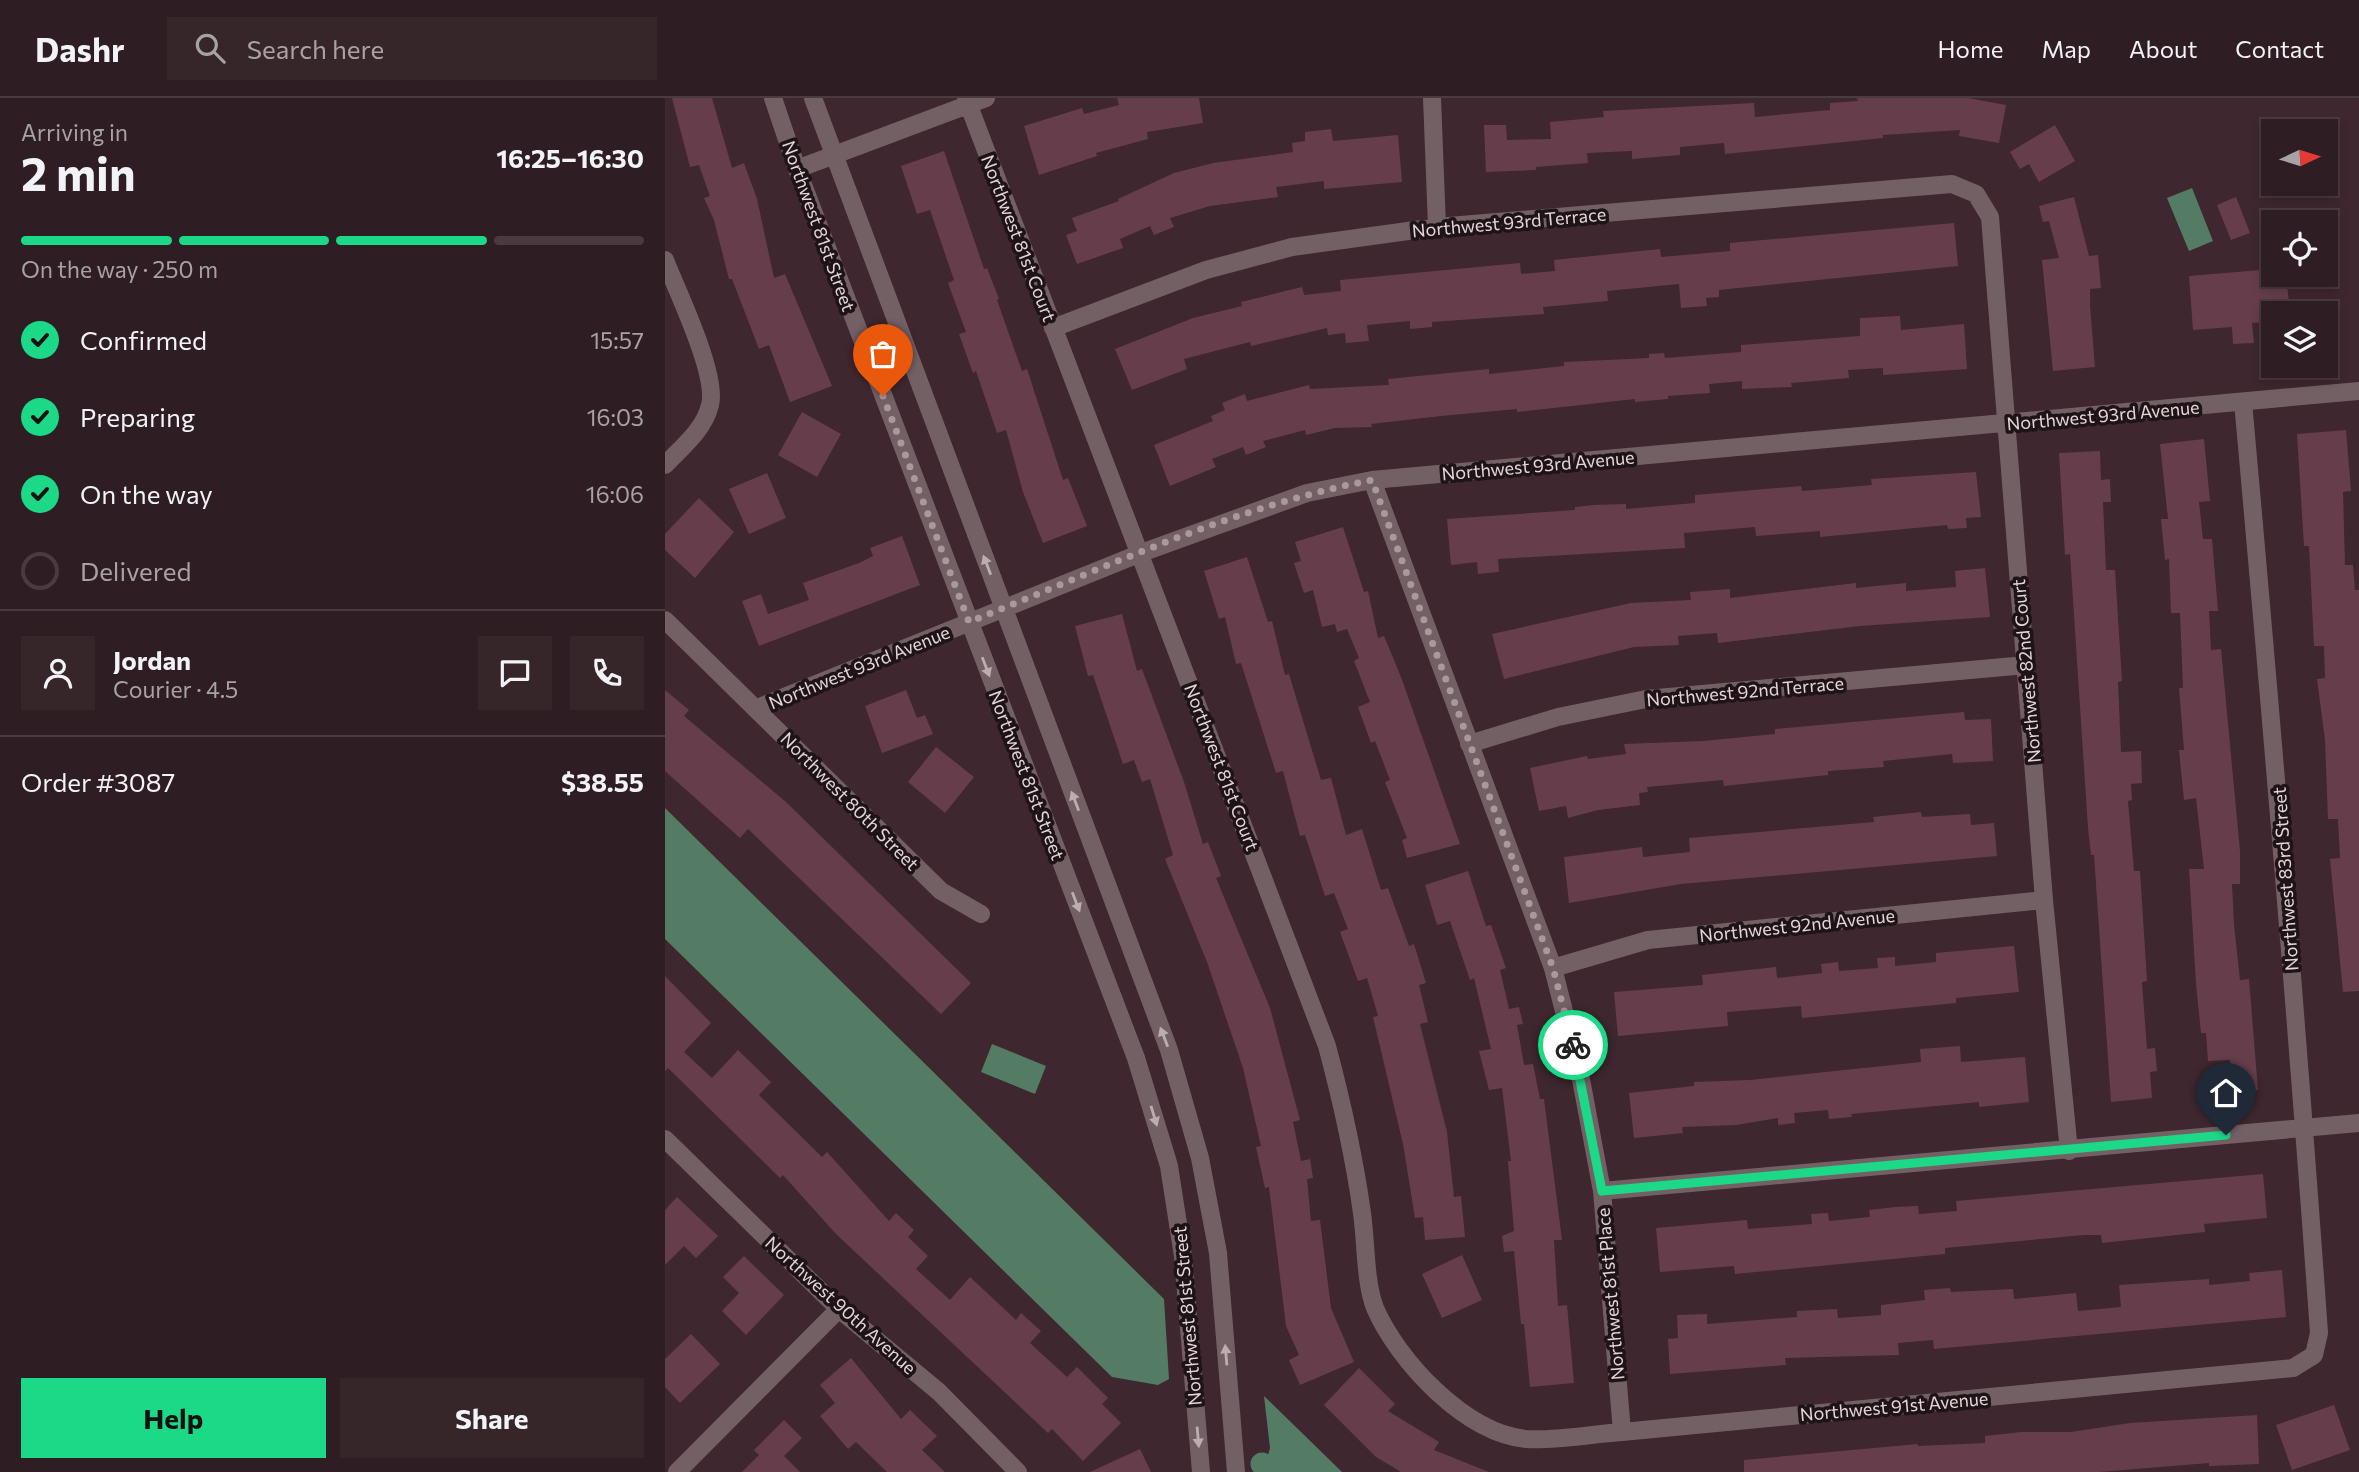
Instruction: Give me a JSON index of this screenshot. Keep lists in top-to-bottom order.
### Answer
{
  "streets": {
    "street": [
      "Northwest 93rd Terrace",
      "Northwest 81st Street",
      "Northwest 81st Court",
      "Northwest 93rd Avenue",
      "Northwest 82nd Court",
      "Northwest 92nd Terrace",
      "Northwest 80th Street",
      "Northwest 83rd Street",
      "Northwest 92nd Avenue",
      "Northwest 81st Place",
      "Northwest 90th Avenue",
      "Northwest 91st Avenue"
    ]
  },
  "crossings": [
    ["Northwest 93rd Terrace", "Northwest 81st Court"],
    ["Northwest 93rd Terrace", "Northwest 82nd Court"],
    ["Northwest 81st Street", "Northwest 93rd Avenue"],
    ["Northwest 81st Court", "Northwest 93rd Avenue"],
    ["Northwest 81st Court", "Northwest 91st Avenue"],
    ["Northwest 93rd Avenue", "Northwest 82nd Court"],
    ["Northwest 93rd Avenue", "Northwest 80th Street"],
    ["Northwest 93rd Avenue", "Northwest 83rd Street"],
    ["Northwest 93rd Avenue", "Northwest 81st Place"],
    ["Northwest 82nd Court", "Northwest 92nd Terrace"],
    ["Northwest 82nd Court", "Northwest 92nd Avenue"],
    ["Northwest 92nd Terrace", "Northwest 81st Place"],
    ["Northwest 83rd Street", "Northwest 91st Avenue"],
    ["Northwest 92nd Avenue", "Northwest 81st Place"],
    ["Northwest 81st Place", "Northwest 91st Avenue"]
  ],
  "north": "right",
  "page": {
    "header": "Dashr",
    "search": "Search here",
    "nav": [
      "Home",
      "Map",
      "About",
      "Contact"
    ],
    "heading": ["2 min", "Arriving in", "16:25–16:30"],
    "panel": [
      "Jordan",
      "Courier · 4.5",
      "Order #3087",
      "$38.55"
    ],
    "bar": "On the way · 250 m",
    "list": [
      ["Confirmed", "15:57"],
      ["Preparing", "16:03"],
      ["On the way", "16:06"],
      "Delivered"
    ],
    "buttons": ["Help", "Share"]
  }
}
